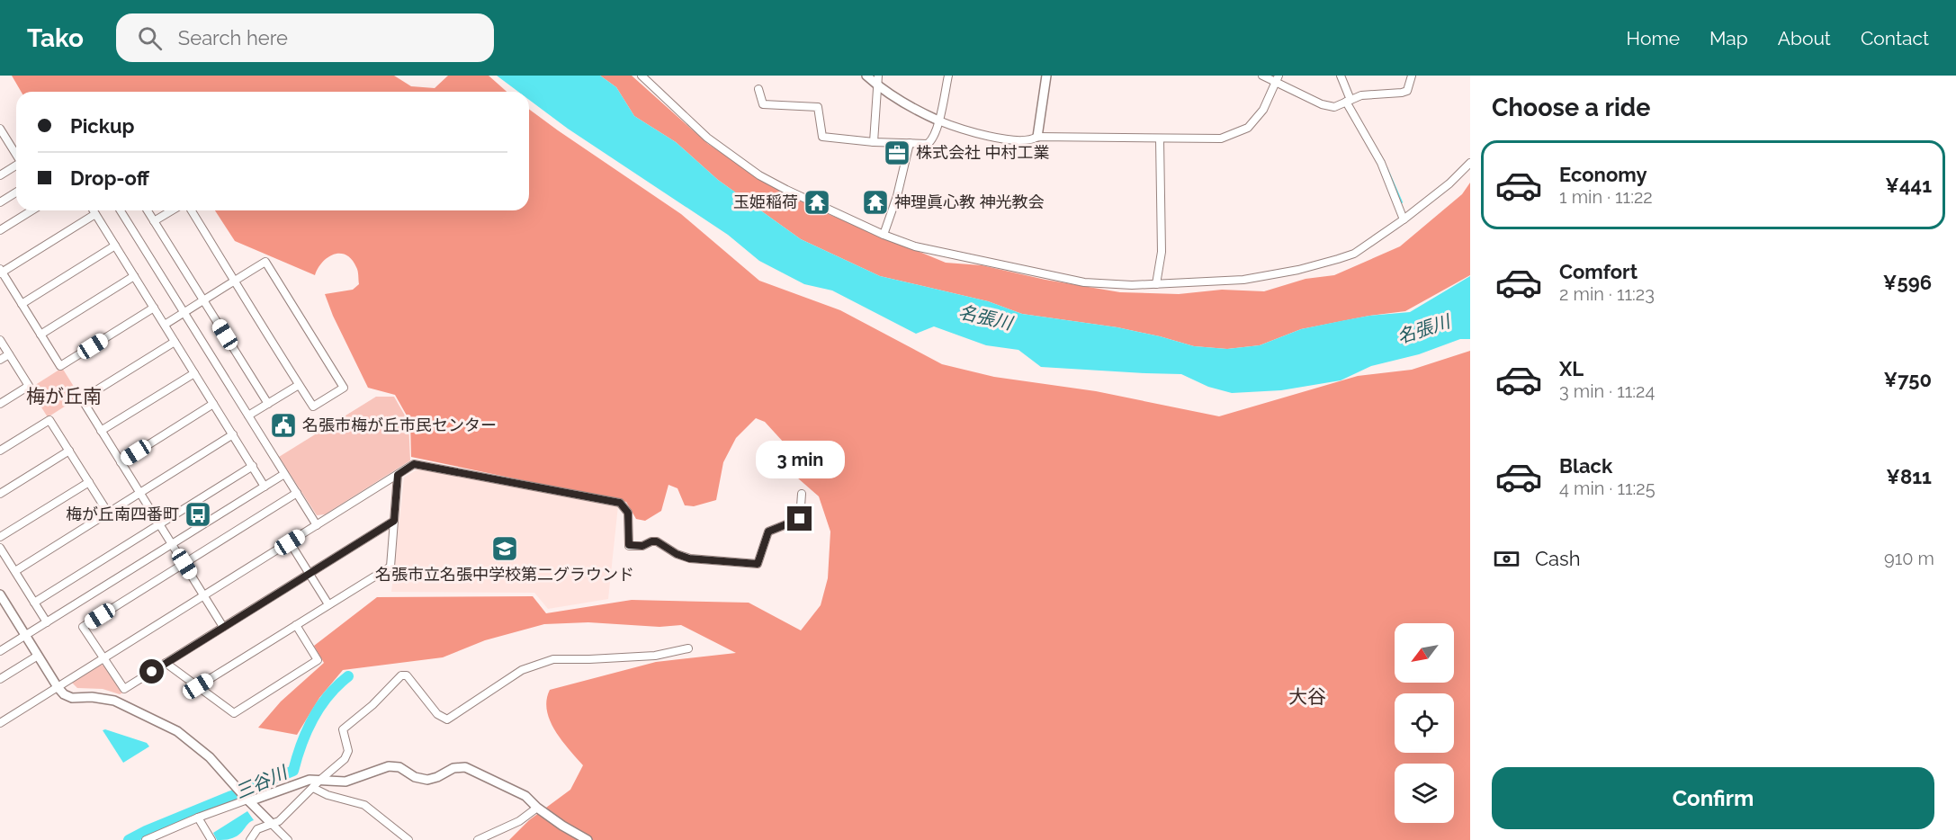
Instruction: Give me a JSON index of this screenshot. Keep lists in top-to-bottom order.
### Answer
{
  "districts": ["梅が丘南", "大谷"],
  "water": ["名張川", "三谷川"],
  "places": {
    "office": ["株式会社 中村工業"],
    "temple": ["玉姫稲荷", "神理眞心教 神光教会"],
    "public building": ["名張市梅が丘市民センター"],
    "bus stop": ["梅が丘南四番町"],
    "school or university": ["名張市立名張中学校第二グラウンド"]
  },
  "north": "bottom left",
  "page": {
    "header": "Tako",
    "search": "Search here",
    "nav": [
      "Home",
      "Map",
      "About",
      "Contact"
    ],
    "heading": "Choose a ride",
    "banner": ["Pickup", "Drop-off"],
    "list": [
      {
        "name": "Economy",
        "note": "1 min · 11:22",
        "value": "¥441"
      },
      {
        "name": "Comfort",
        "note": "2 min · 11:23",
        "value": "¥596"
      },
      {
        "name": "XL",
        "note": "3 min · 11:24",
        "value": "¥750"
      },
      {
        "name": "Black",
        "note": "4 min · 11:25",
        "value": "¥811"
      }
    ],
    "bubble": "3 min",
    "pay": ["Cash", "910 m"],
    "buttons": "Confirm"
  }
}
